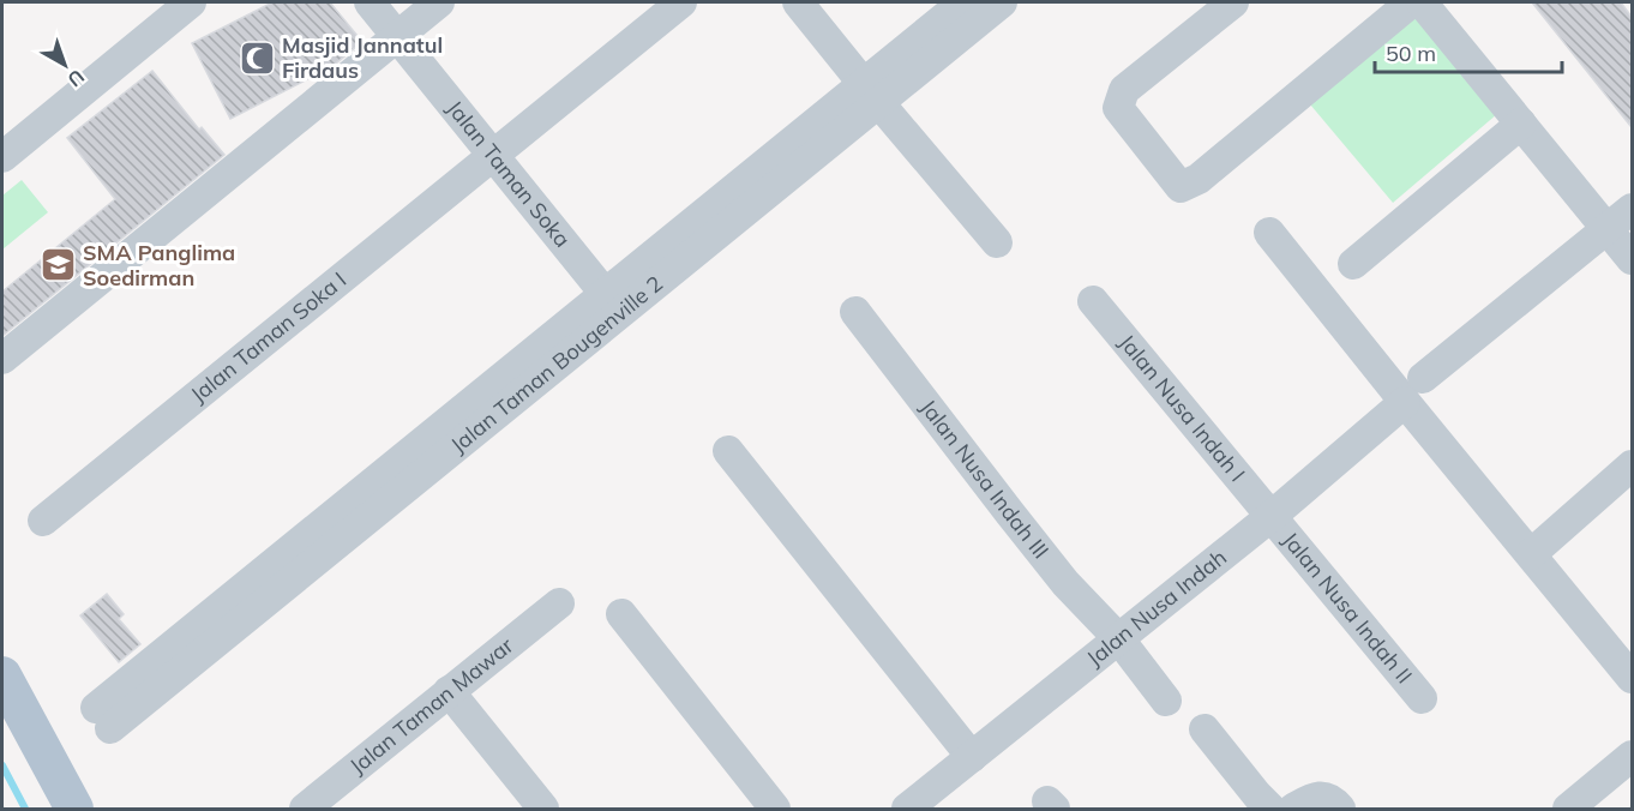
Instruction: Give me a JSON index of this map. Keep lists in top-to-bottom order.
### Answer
{
  "streets": {
    "street": [
      "Jalan Taman Soka",
      "Jalan Taman Soka I",
      "Jalan Taman Bougenville 2",
      "Jalan Nusa Indah I",
      "Jalan Nusa Indah III",
      "Jalan Nusa Indah II",
      "Jalan Nusa Indah",
      "Jalan Taman Mawar"
    ]
  },
  "crossings": [
    ["Jalan Taman Soka", "Jalan Taman Soka I"],
    ["Jalan Taman Soka", "Jalan Taman Bougenville 2"],
    ["Jalan Nusa Indah I", "Jalan Nusa Indah II"],
    ["Jalan Nusa Indah I", "Jalan Nusa Indah"],
    ["Jalan Nusa Indah III", "Jalan Nusa Indah"],
    ["Jalan Nusa Indah II", "Jalan Nusa Indah"]
  ],
  "places": {
    "mosque": ["Masjid Jannatul Firdaus"],
    "school or university": ["SMA Panglima Soedirman"]
  },
  "scale_bar": "50 m",
  "north": "bottom right"
}
